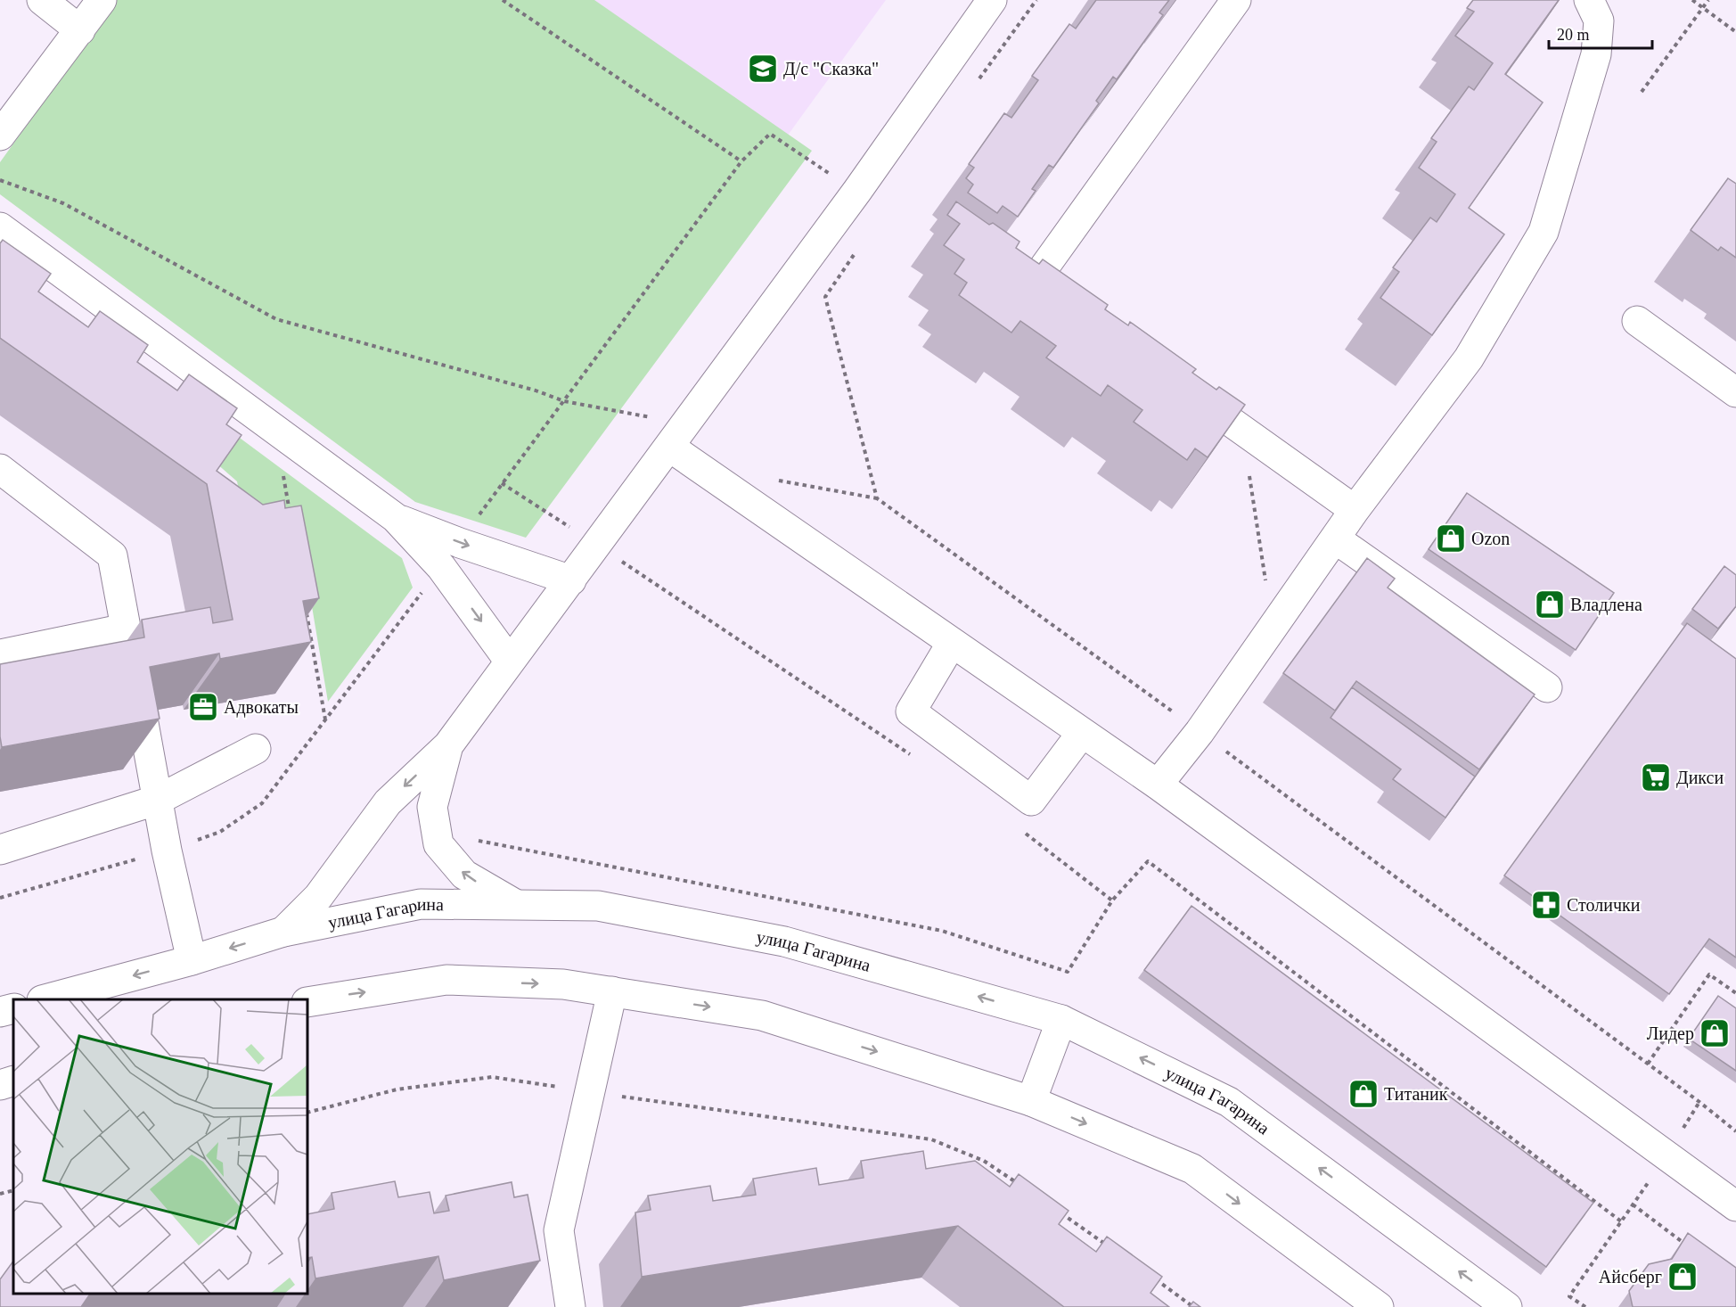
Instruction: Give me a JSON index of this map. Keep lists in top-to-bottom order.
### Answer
{
  "streets": {
    "main road": ["улица Гагарина"]
  },
  "places": {
    "school or university": ["Д/с \"Сказка\""],
    "shop": [
      "Ozon",
      "Владлена",
      "Лидер",
      "Титаник",
      "Айсберг"
    ],
    "office": ["Адвокаты"],
    "supermarket": ["Дикси"],
    "pharmacy": ["Столички"]
  },
  "scale_bar": "20 m"
}
